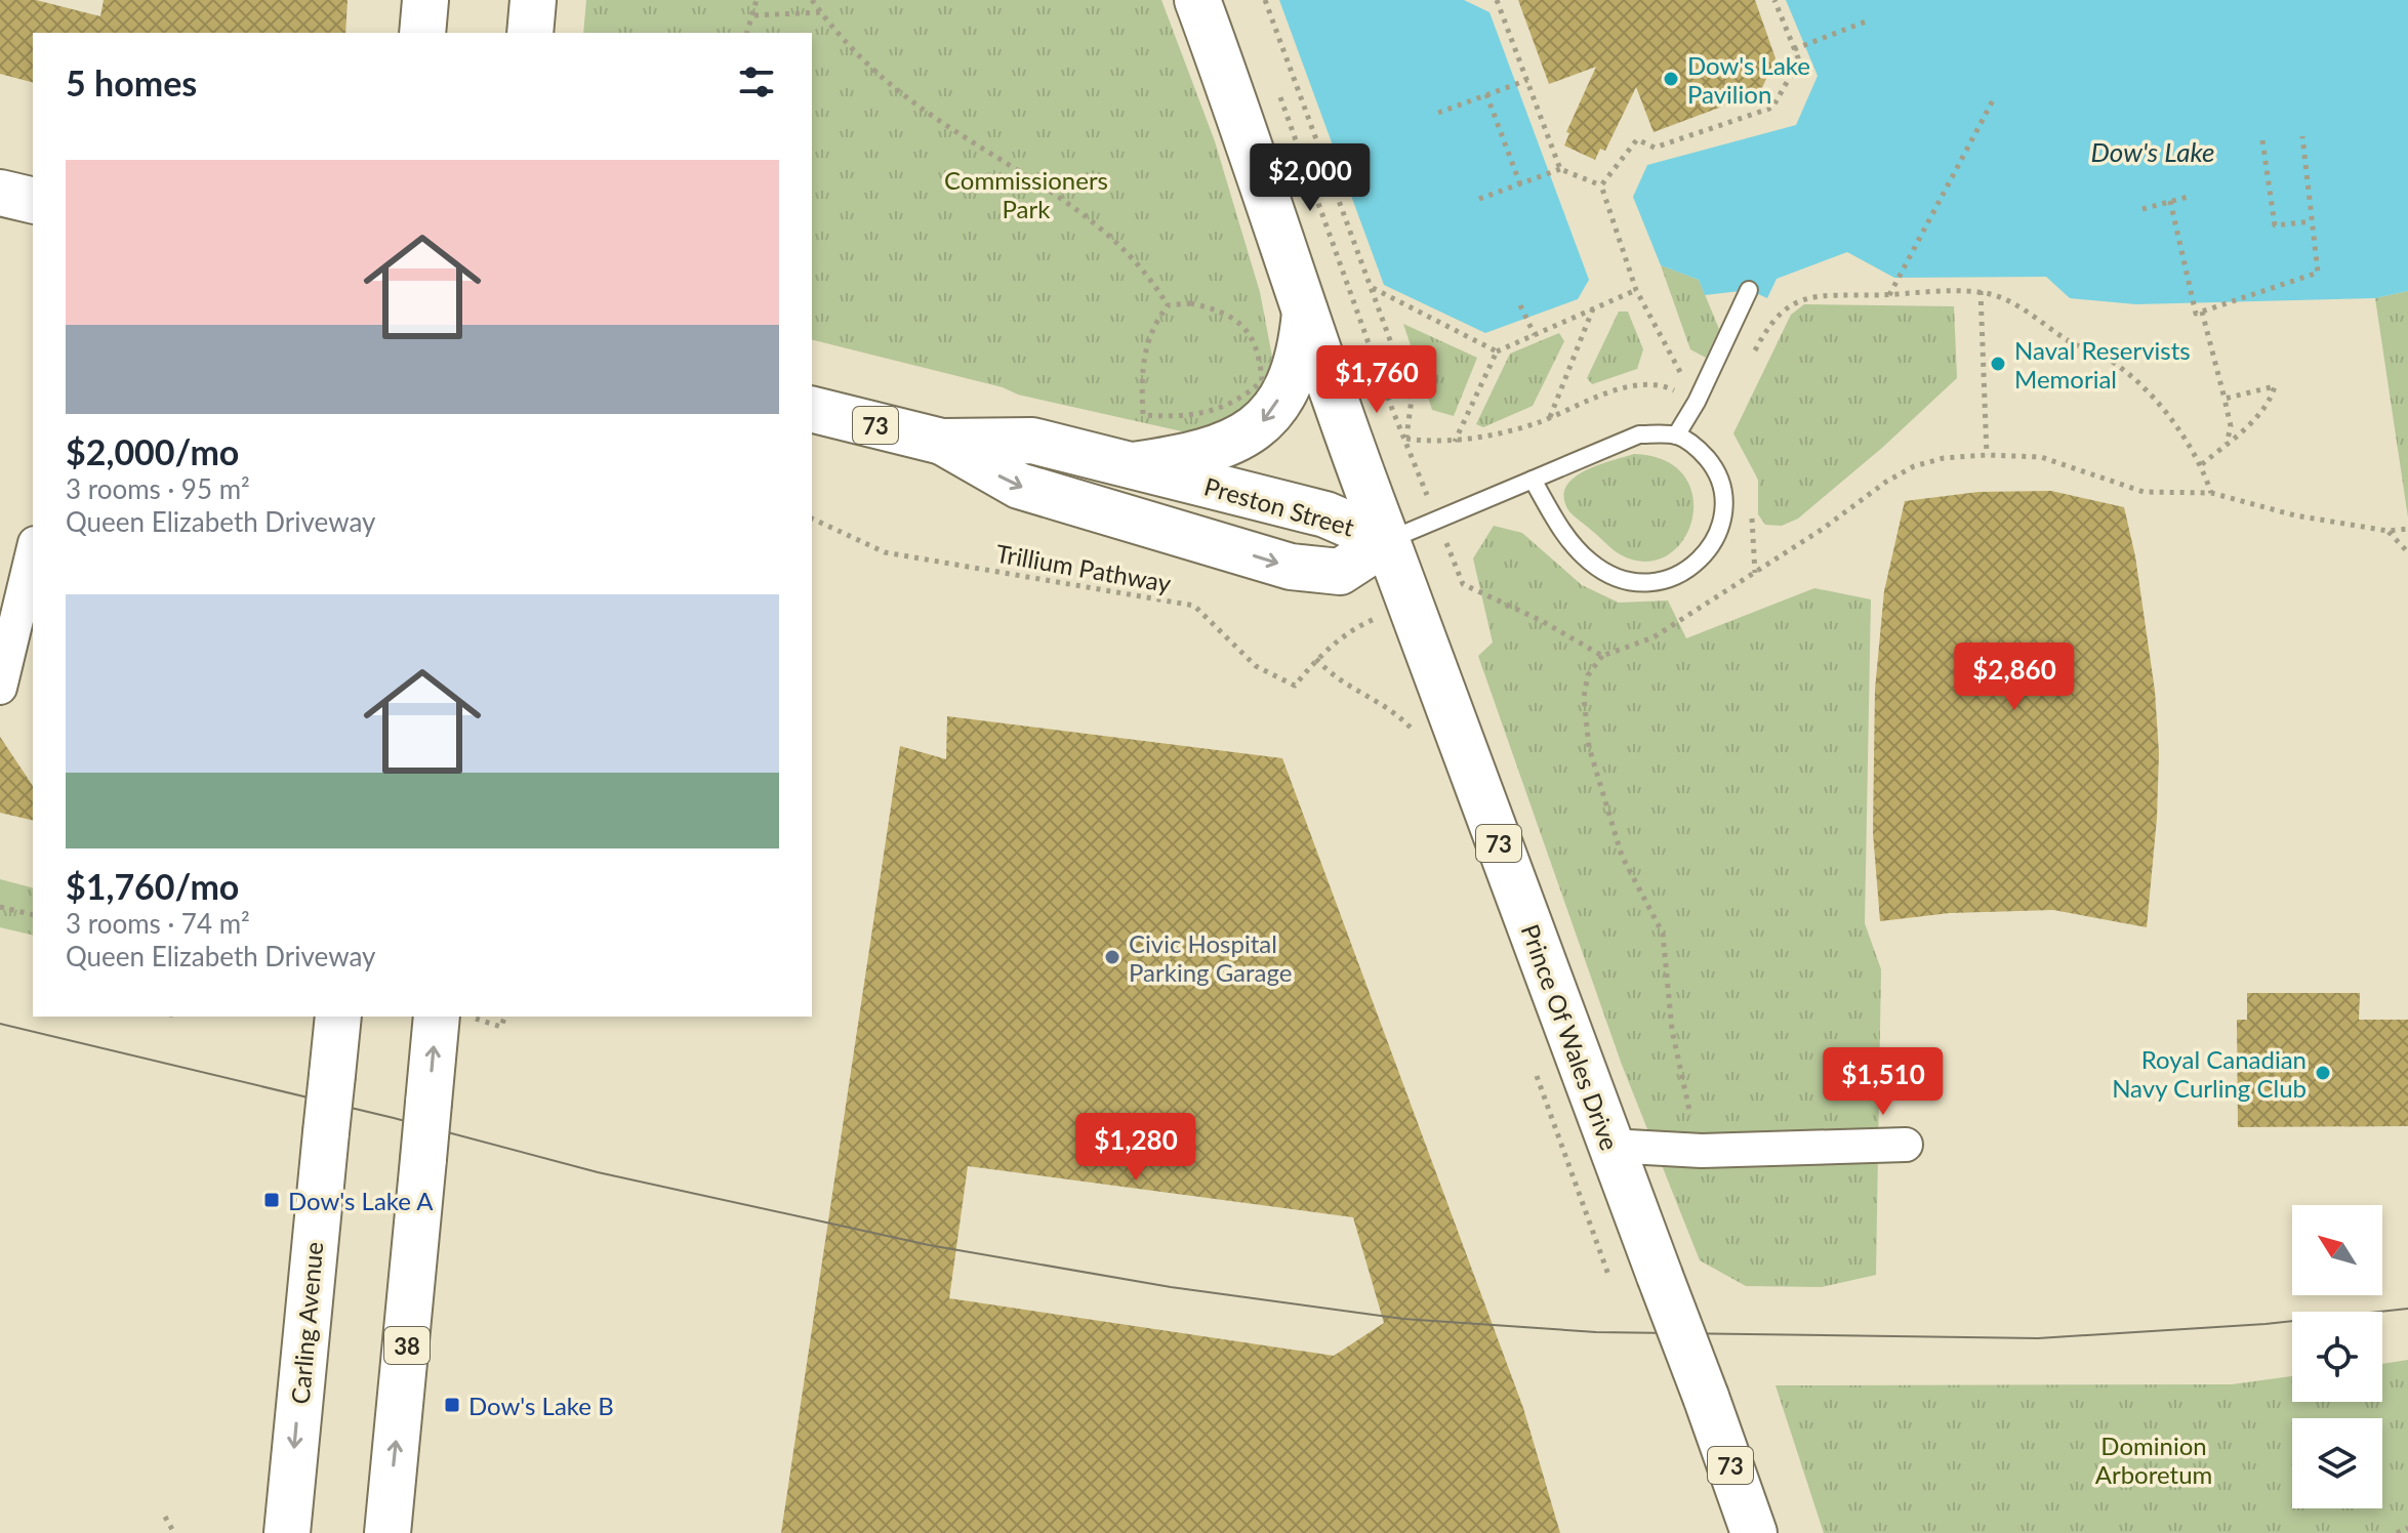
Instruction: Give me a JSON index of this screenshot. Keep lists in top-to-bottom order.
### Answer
{
  "streets": {
    "main road": [
      "73",
      "Preston Street",
      "Prince Of Wales Drive",
      "Carling Avenue",
      "38"
    ],
    "path": ["Trillium Pathway"]
  },
  "crossings": [
    ["Preston Street", "Prince Of Wales Drive"]
  ],
  "water": ["Dow's Lake"],
  "parks": ["Commissioners Park", "Dominion Arboretum"],
  "places": {
    "other": [
      "Dow's Lake Pavilion",
      "Naval Reservists Memorial",
      "Civic Hospital Parking Garage",
      "Royal Canadian Navy Curling Club"
    ],
    "transit": ["Dow's Lake A", "Dow's Lake B"]
  },
  "north": "top left",
  "page": {
    "heading": "5 homes",
    "list": [
      {
        "name": "$2,000/mo",
        "note": "3 rooms · 95 m² · Queen Elizabeth Driveway"
      },
      {
        "name": "$1,760/mo",
        "note": "3 rooms · 74 m² · Queen Elizabeth Driveway"
      }
    ],
    "price": [
      "$2,000",
      "$1,760",
      "$2,860",
      "$1,510",
      "$1,280"
    ]
  }
}
